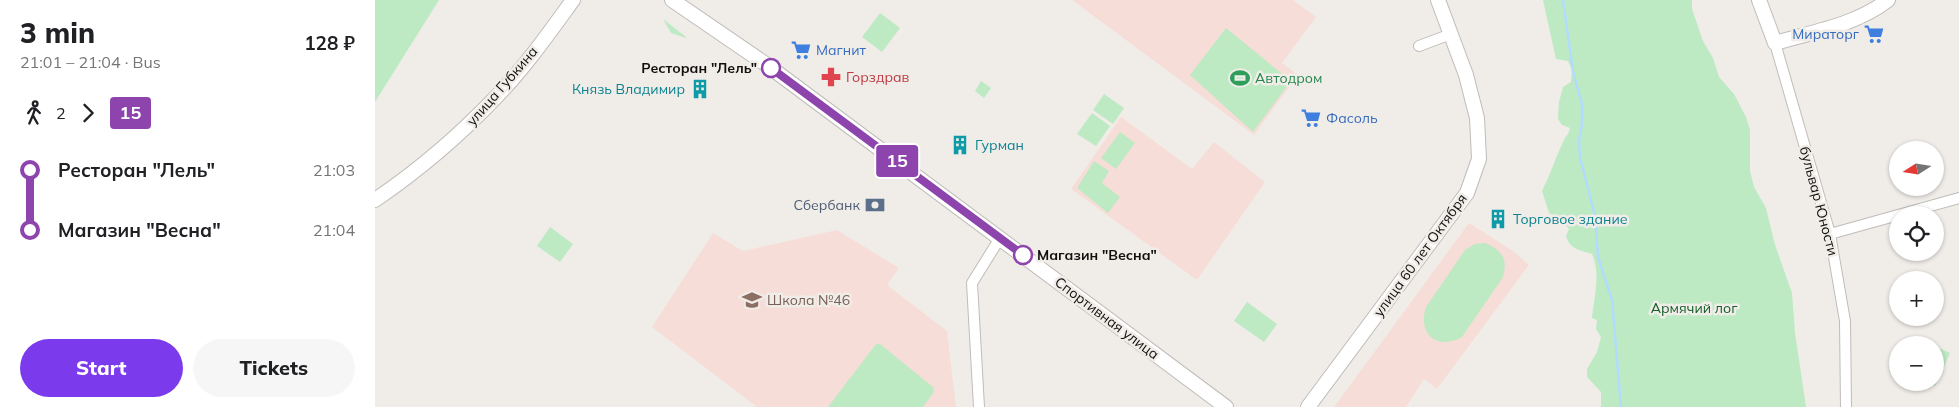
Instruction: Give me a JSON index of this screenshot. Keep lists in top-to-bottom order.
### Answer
{
  "streets": {
    "street": [
      "улица Губкина",
      "бульвар Юности",
      "улица 60 лет Октября",
      "Спортивная улица"
    ]
  },
  "parks": ["Армячий лог"],
  "places": {
    "supermarket": ["Мираторг", "Магнит", "Фасоль"],
    "other": ["Ресторан \"Лель\"", "Магазин \"Весна\""],
    "pharmacy": ["Горздрав"],
    "sports": ["Автодром"],
    "building": ["Князь Владимир", "Гурман", "Торговое здание"],
    "bank": ["Сбербанк"],
    "school or university": ["Школа №46"]
  },
  "lines": ["bus line 15"],
  "north": "left",
  "page": {
    "heading": ["3 min", "21:01 – 21:04 · Bus", "128 ₽"],
    "on_map": "15",
    "legs": ["2", "15"],
    "list": [
      {
        "name": "Ресторан \"Лель\"",
        "value": "21:03"
      },
      {
        "name": "Магазин \"Весна\"",
        "value": "21:04"
      }
    ],
    "map_buttons": ["+", "−"],
    "buttons": ["Start", "Tickets"]
  }
}
